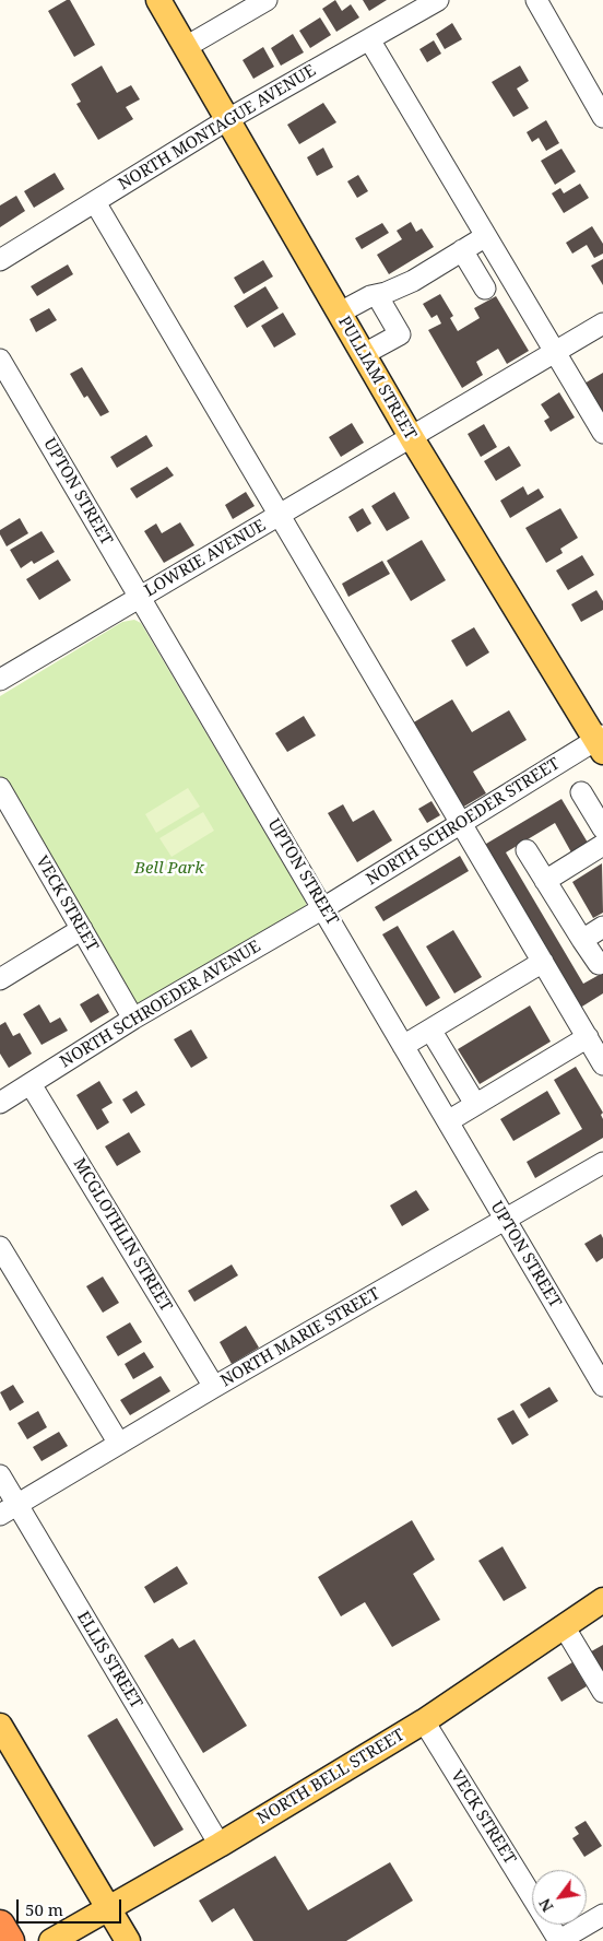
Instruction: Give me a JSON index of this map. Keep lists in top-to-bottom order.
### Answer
{
  "streets": {
    "main road": ["PULLIAM STREET", "NORTH BELL STREET"],
    "street": [
      "NORTH MONTAGUE AVENUE",
      "UPTON STREET",
      "LOWRIE AVENUE",
      "NORTH SCHROEDER STREET",
      "VECK STREET",
      "NORTH SCHROEDER AVENUE",
      "MCGLOTHLIN STREET",
      "NORTH MARIE STREET",
      "ELLIS STREET"
    ]
  },
  "crossings": [
    ["NORTH MONTAGUE AVENUE", "PULLIAM STREET"],
    ["PULLIAM STREET", "LOWRIE AVENUE"],
    ["PULLIAM STREET", "NORTH SCHROEDER STREET"],
    ["UPTON STREET", "LOWRIE AVENUE"],
    ["UPTON STREET", "NORTH SCHROEDER STREET"],
    ["UPTON STREET", "NORTH SCHROEDER AVENUE"],
    ["UPTON STREET", "NORTH MARIE STREET"],
    ["NORTH SCHROEDER STREET", "NORTH SCHROEDER AVENUE"],
    ["VECK STREET", "NORTH SCHROEDER AVENUE"],
    ["VECK STREET", "NORTH BELL STREET"],
    ["NORTH SCHROEDER AVENUE", "MCGLOTHLIN STREET"],
    ["MCGLOTHLIN STREET", "NORTH MARIE STREET"],
    ["NORTH MARIE STREET", "ELLIS STREET"],
    ["ELLIS STREET", "NORTH BELL STREET"]
  ],
  "parks": ["Bell Park"],
  "scale_bar": "50 m",
  "north": "bottom left"
}
